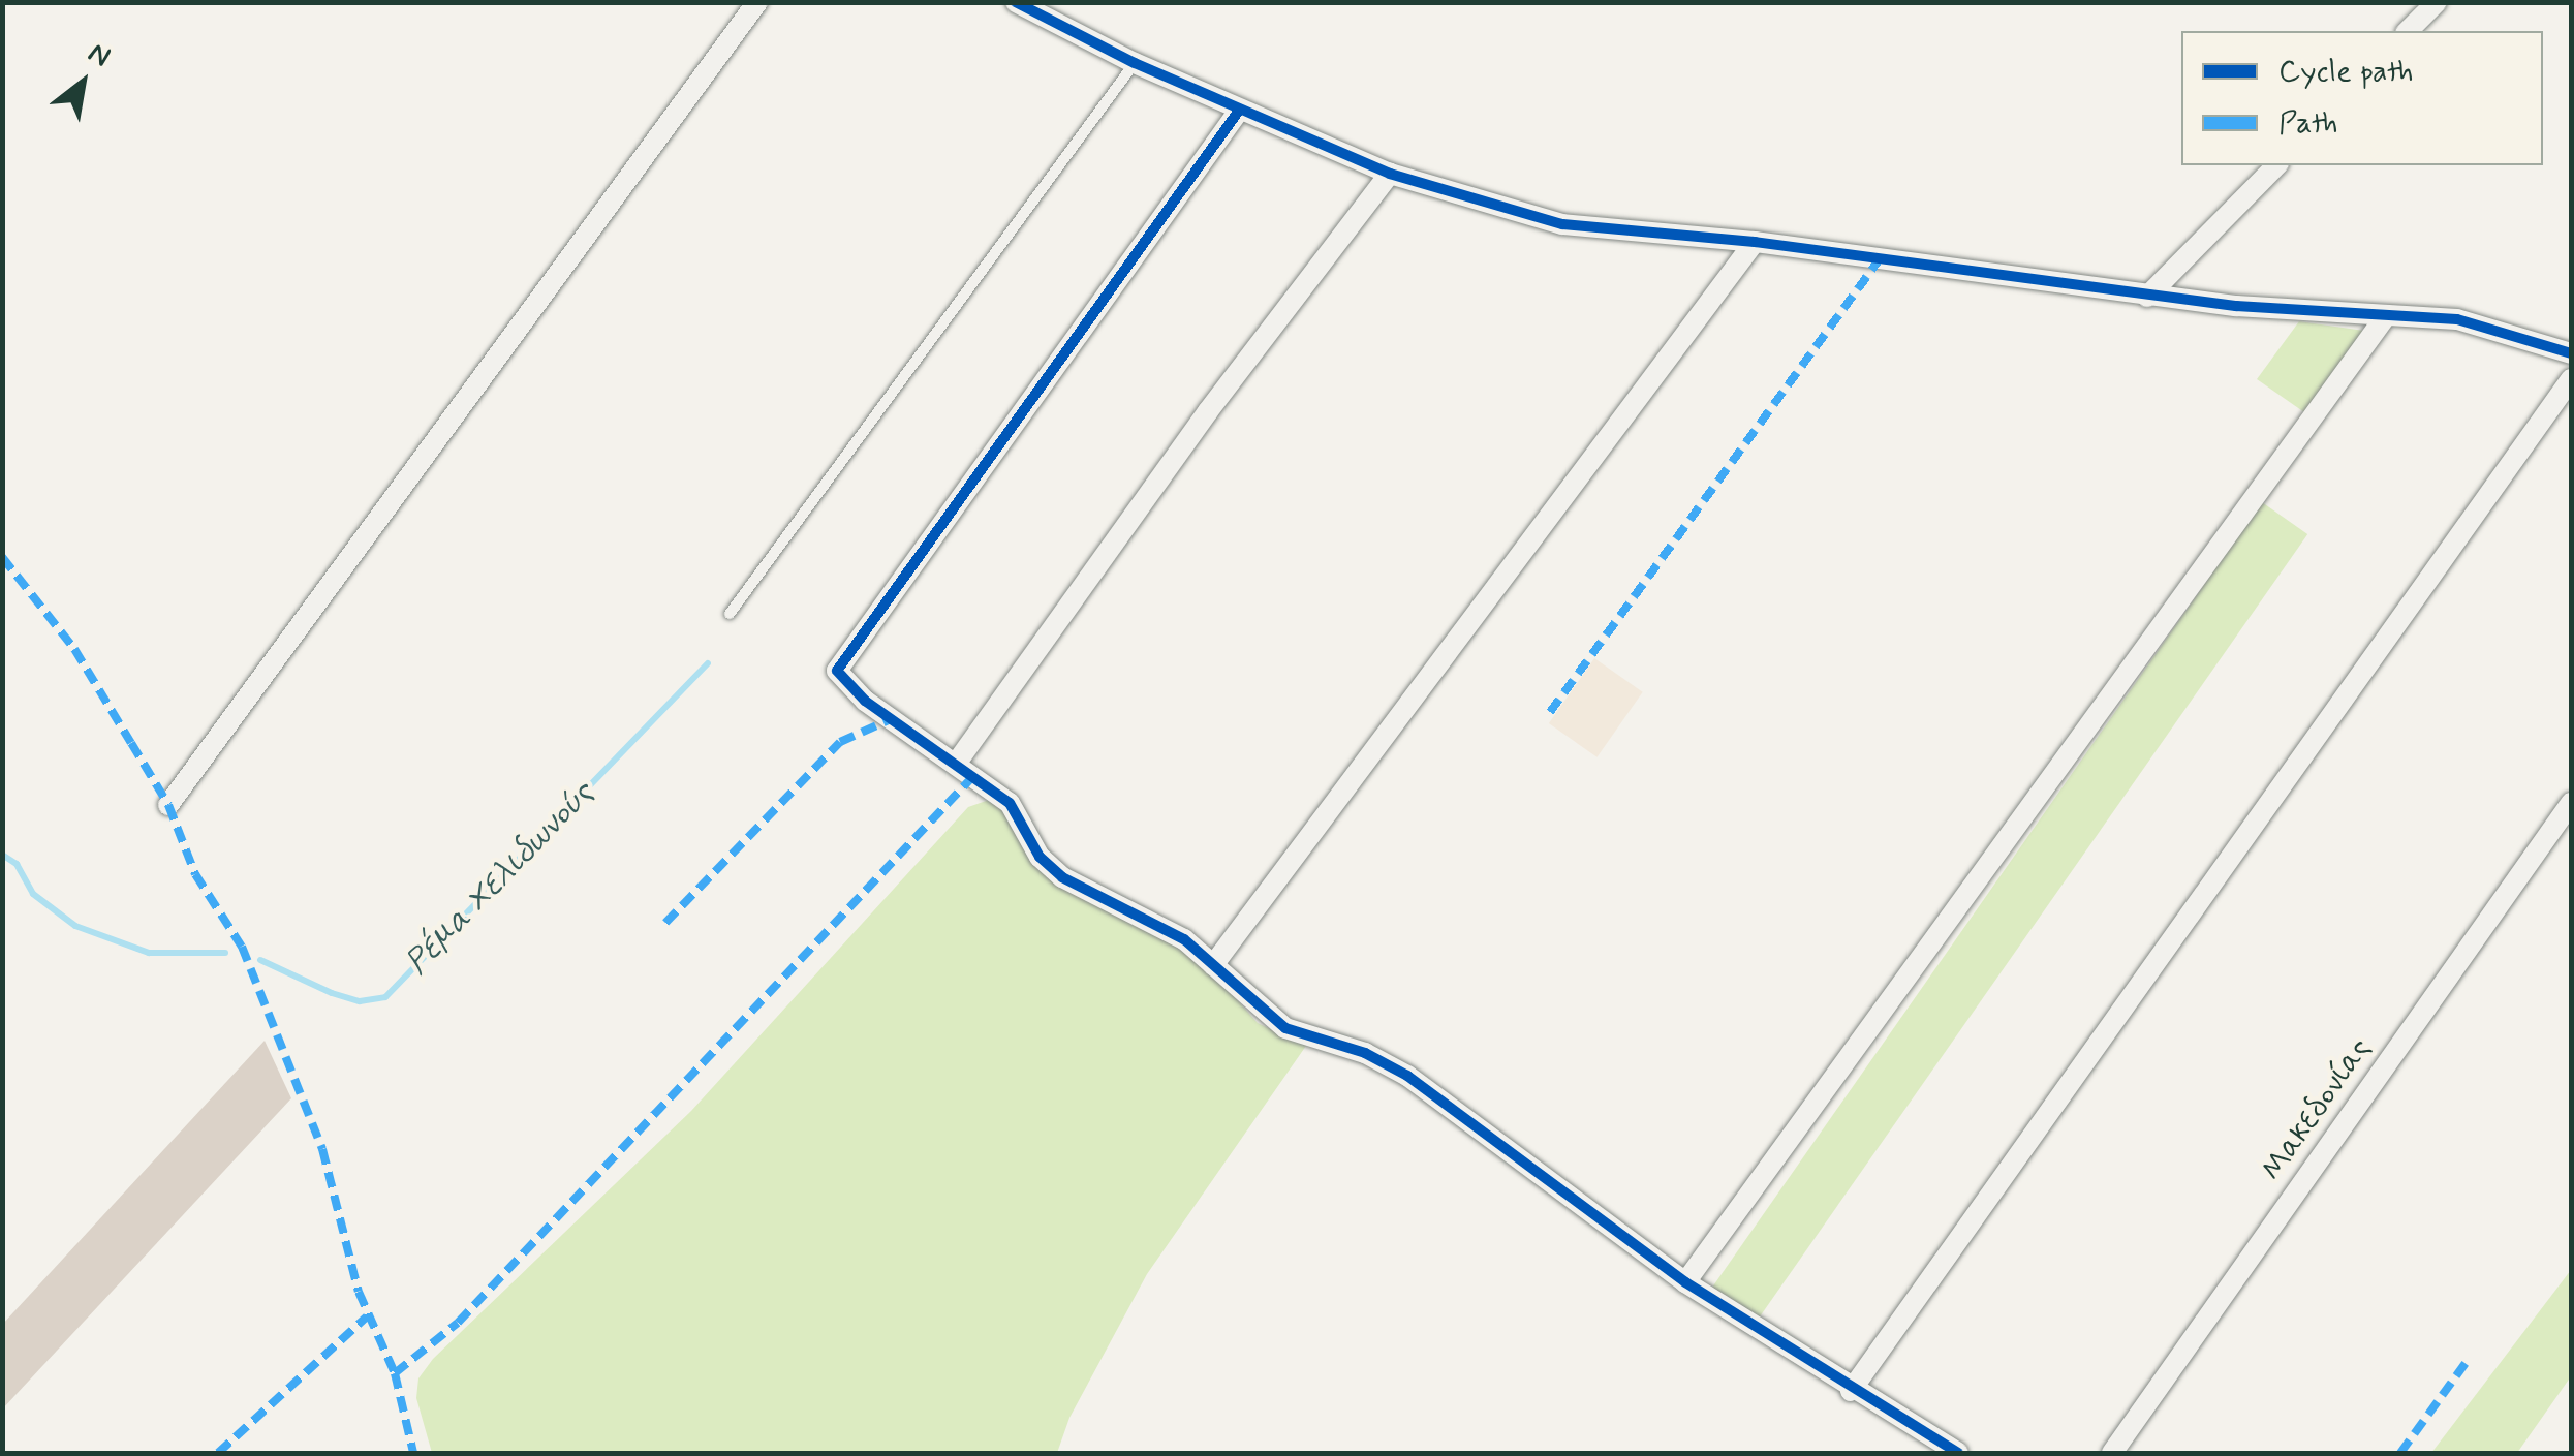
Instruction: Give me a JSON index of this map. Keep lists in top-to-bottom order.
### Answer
{
  "streets": {
    "street": ["Μακεδονίας"]
  },
  "water": ["Ρέμα Χελιδωνούς"],
  "legend": ["Cycle path", "Path"],
  "north": "top right"
}
